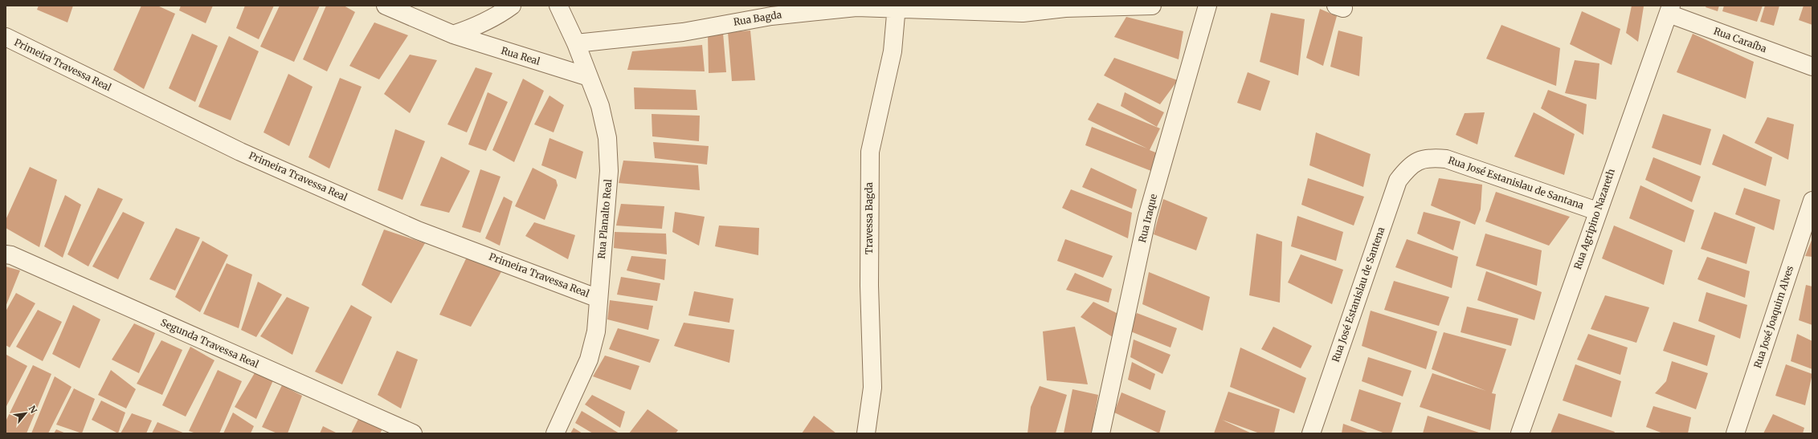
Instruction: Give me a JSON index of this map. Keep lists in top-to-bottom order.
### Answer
{
  "streets": {
    "street": [
      "Rua Bagda",
      "Rua Caraíba",
      "Rua Real",
      "Primeira Travessa Real",
      "Rua José Estanislau de Santana",
      "Travessa Bagda",
      "Rua Iraque",
      "Rua Planalto Real",
      "Rua Agripino Nazareth",
      "Rua José Estanislau de Santena",
      "Rua José Joaquim Alves",
      "Segunda Travessa Real"
    ]
  },
  "crossings": [
    ["Rua Bagda", "Travessa Bagda"],
    ["Rua Bagda", "Rua Planalto Real"],
    ["Rua Caraíba", "Rua Agripino Nazareth"],
    ["Rua Real", "Rua Planalto Real"],
    ["Primeira Travessa Real", "Rua Planalto Real"],
    ["Rua José Estanislau de Santana", "Rua Agripino Nazareth"],
    ["Rua José Estanislau de Santana", "Rua José Estanislau de Santena"]
  ],
  "north": "top right"
}
